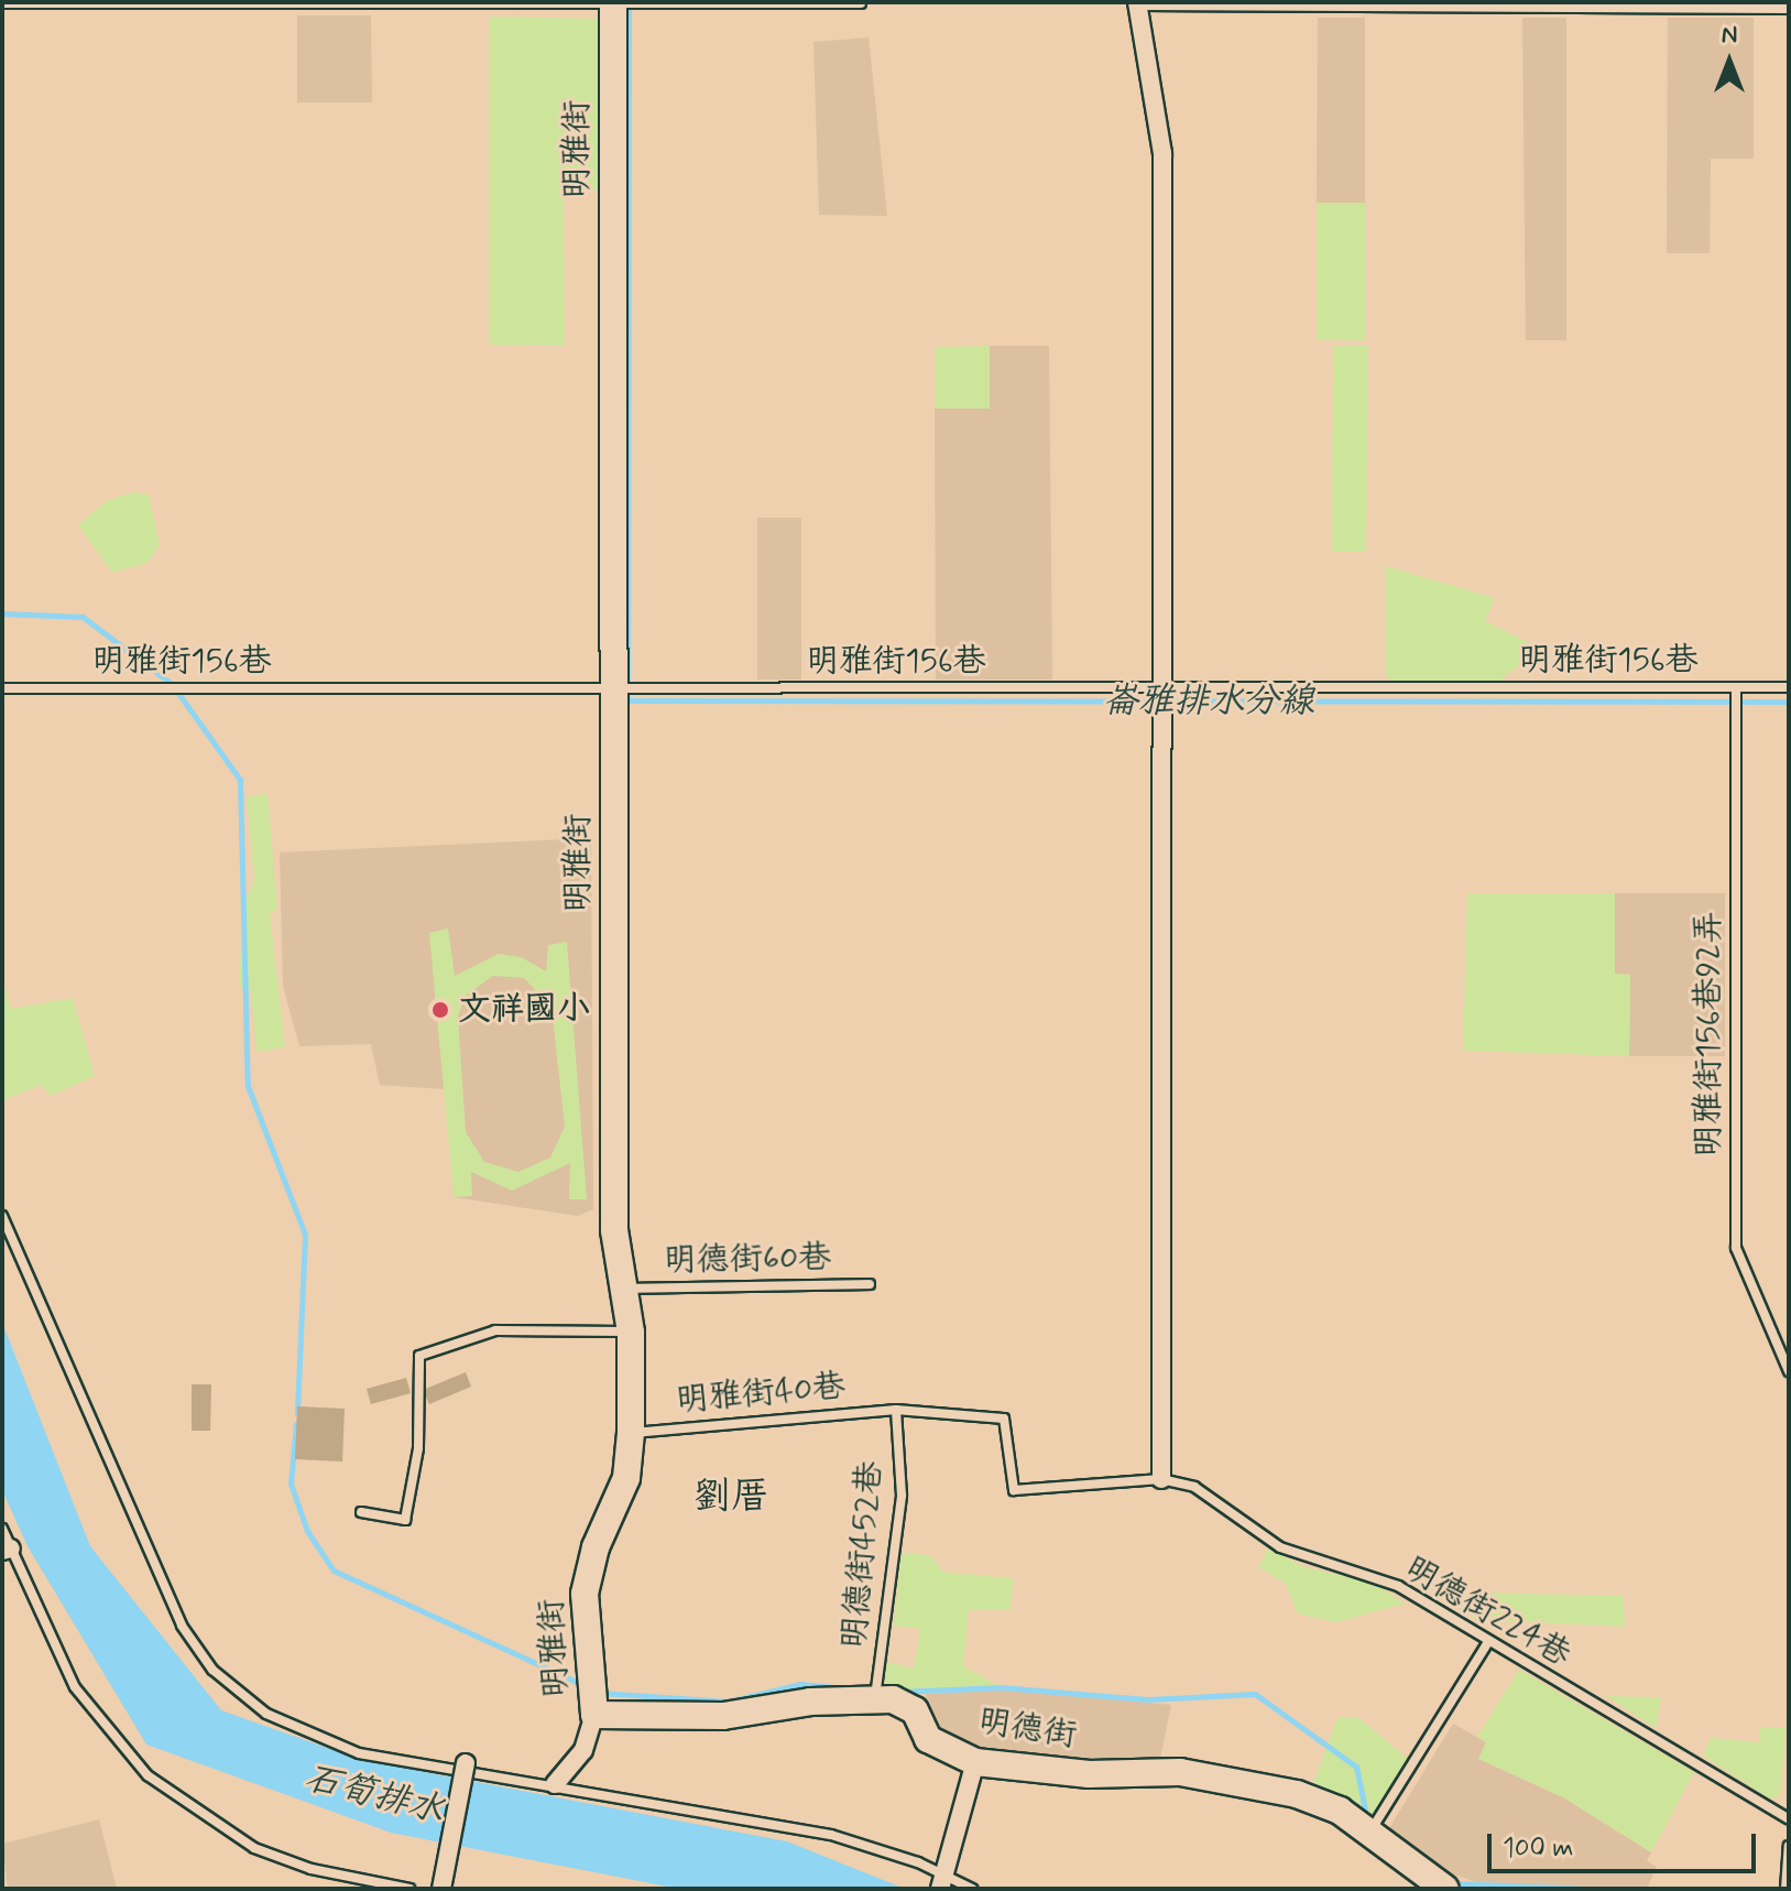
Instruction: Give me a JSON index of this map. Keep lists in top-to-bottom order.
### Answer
{
  "streets": {
    "street": ["明雅街", "明德街"],
    "lane": [
      "明雅街156巷",
      "明雅街156巷92弄",
      "明德街60巷",
      "明雅街40巷",
      "明德街452巷",
      "明德街224巷"
    ]
  },
  "crossings": [
    ["明雅街", "明雅街156巷"],
    ["明雅街", "明德街60巷"],
    ["明雅街", "明雅街40巷"],
    ["明雅街", "明德街"],
    ["明雅街156巷", "明雅街156巷92弄"],
    ["明雅街40巷", "明德街452巷"],
    ["明雅街40巷", "明德街224巷"],
    ["明德街452巷", "明德街224巷"],
    ["明德街452巷", "明德街"]
  ],
  "districts": ["劉厝"],
  "water": ["崙雅排水分線", "石筍排水"],
  "places": ["文祥國小"],
  "scale_bar": "100 m",
  "north": "top"
}
